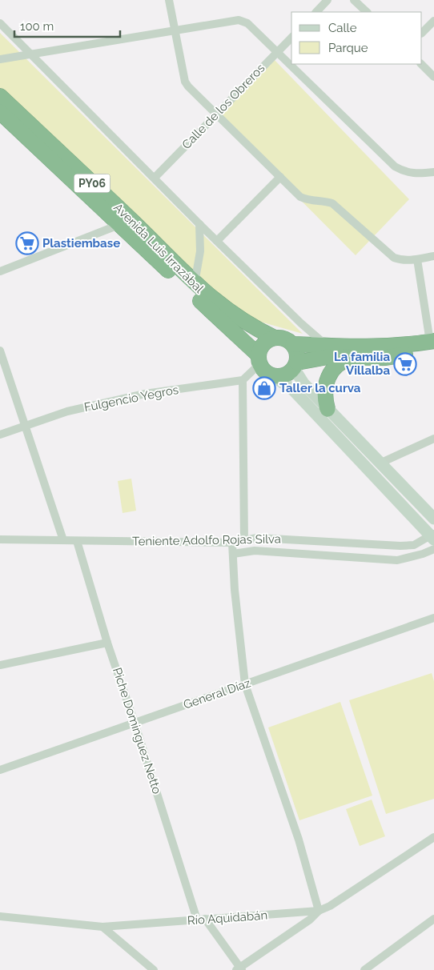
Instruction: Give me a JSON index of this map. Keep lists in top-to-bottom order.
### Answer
{
  "streets": {
    "highway": ["PY06", "Avenida Luis Irrazábal"],
    "street": [
      "Calle de los Obreros",
      "Fulgencio Yegros",
      "Teniente Adolfo Rojas Silva",
      "General Díaz",
      "Piche Dominguez Netto",
      "Río Aquidabán"
    ]
  },
  "crossings": [
    ["PY06", "Avenida Luis Irrazábal"],
    ["Avenida Luis Irrazábal", "Teniente Adolfo Rojas Silva"],
    ["Teniente Adolfo Rojas Silva", "Piche Dominguez Netto"],
    ["General Díaz", "Piche Dominguez Netto"],
    ["Piche Dominguez Netto", "Río Aquidabán"]
  ],
  "places": {
    "supermarket": ["Plastiembase", "La familia Villalba"],
    "shop": ["Taller la curva"]
  },
  "legend": ["Calle", "Parque"],
  "scale_bar": "100 m"
}
